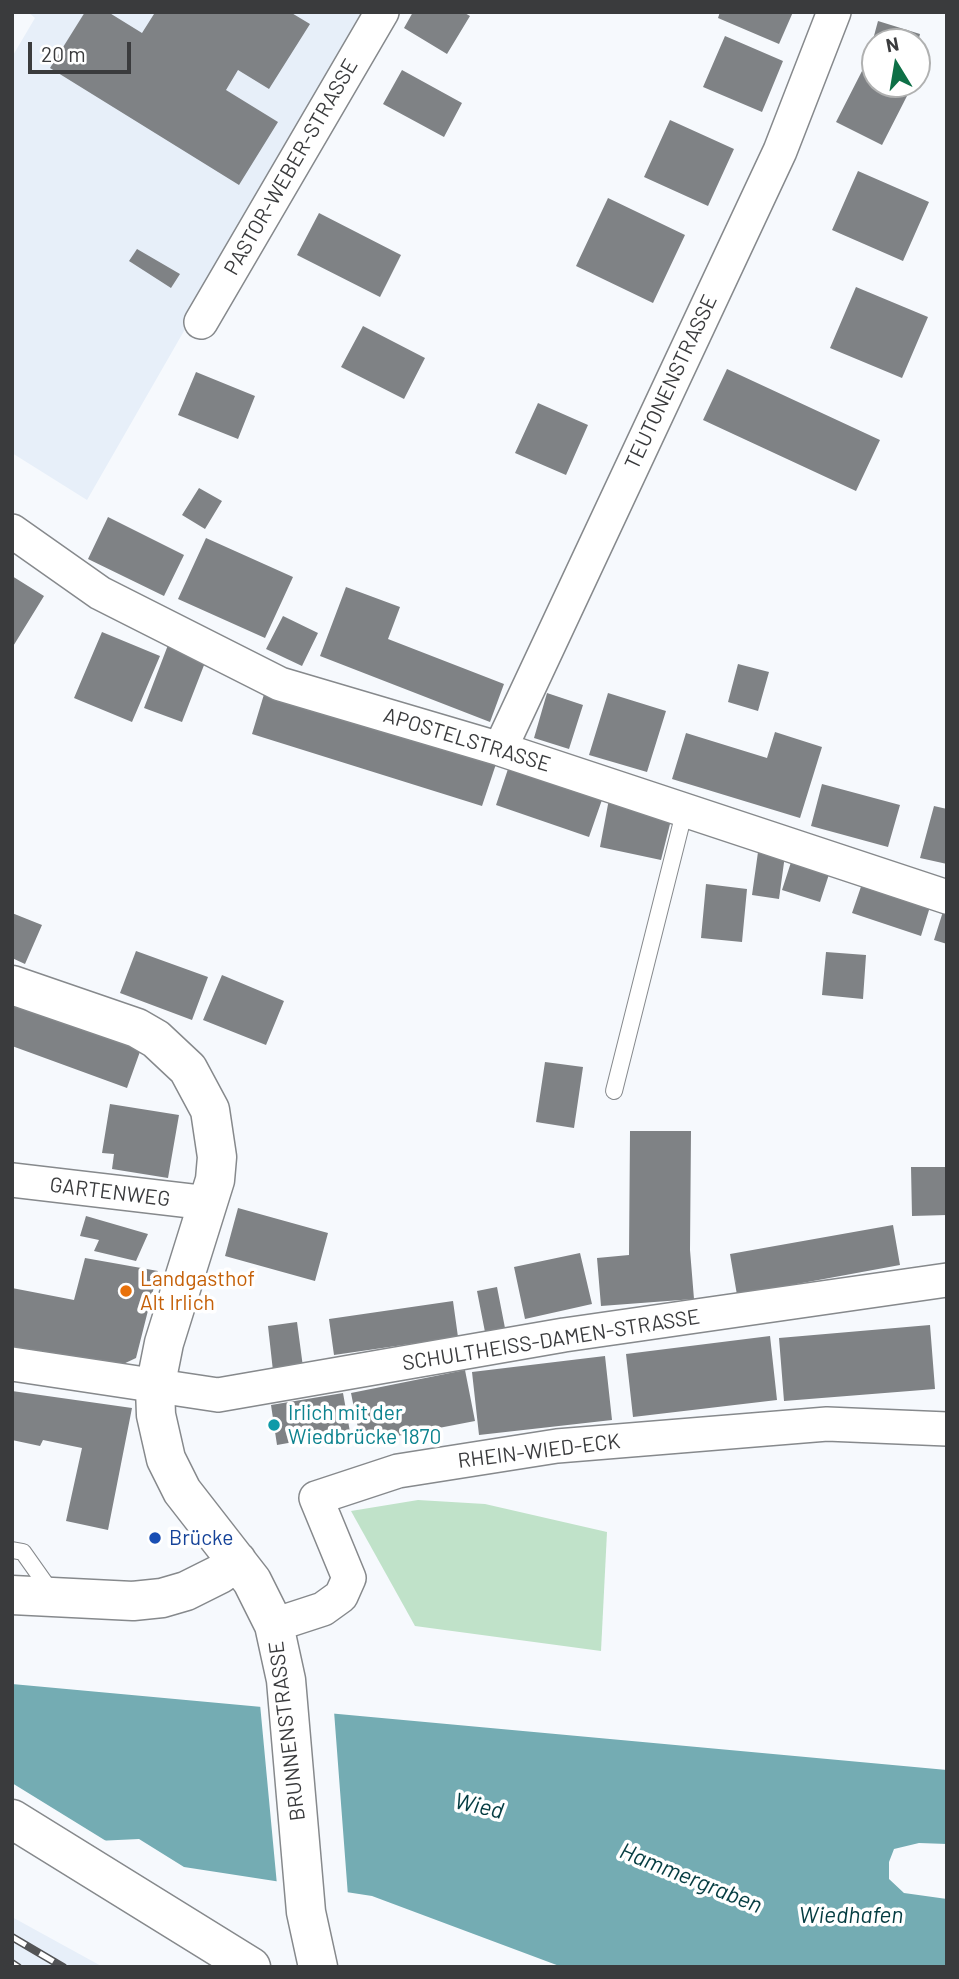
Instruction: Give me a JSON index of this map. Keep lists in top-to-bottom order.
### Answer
{
  "streets": {
    "street": [
      "PASTOR-WEBER-STRASSE",
      "TEUTONENSTRASSE",
      "APOSTELSTRASSE",
      "GARTENWEG",
      "SCHULTHEISS-DAMEN-STRASSE",
      "RHEIN-WIED-ECK",
      "BRUNNENSTRASSE"
    ]
  },
  "crossings": [
    ["TEUTONENSTRASSE", "APOSTELSTRASSE"],
    ["GARTENWEG", "BRUNNENSTRASSE"],
    ["SCHULTHEISS-DAMEN-STRASSE", "BRUNNENSTRASSE"],
    ["RHEIN-WIED-ECK", "BRUNNENSTRASSE"]
  ],
  "water": ["Wied", "Hammergraben", "Wiedhafen"],
  "places": ["Landgasthof Alt Irlich", "Irlich mit der Wiedbrücke 1870", "Brücke"],
  "scale_bar": "20 m",
  "north": "top"
}
